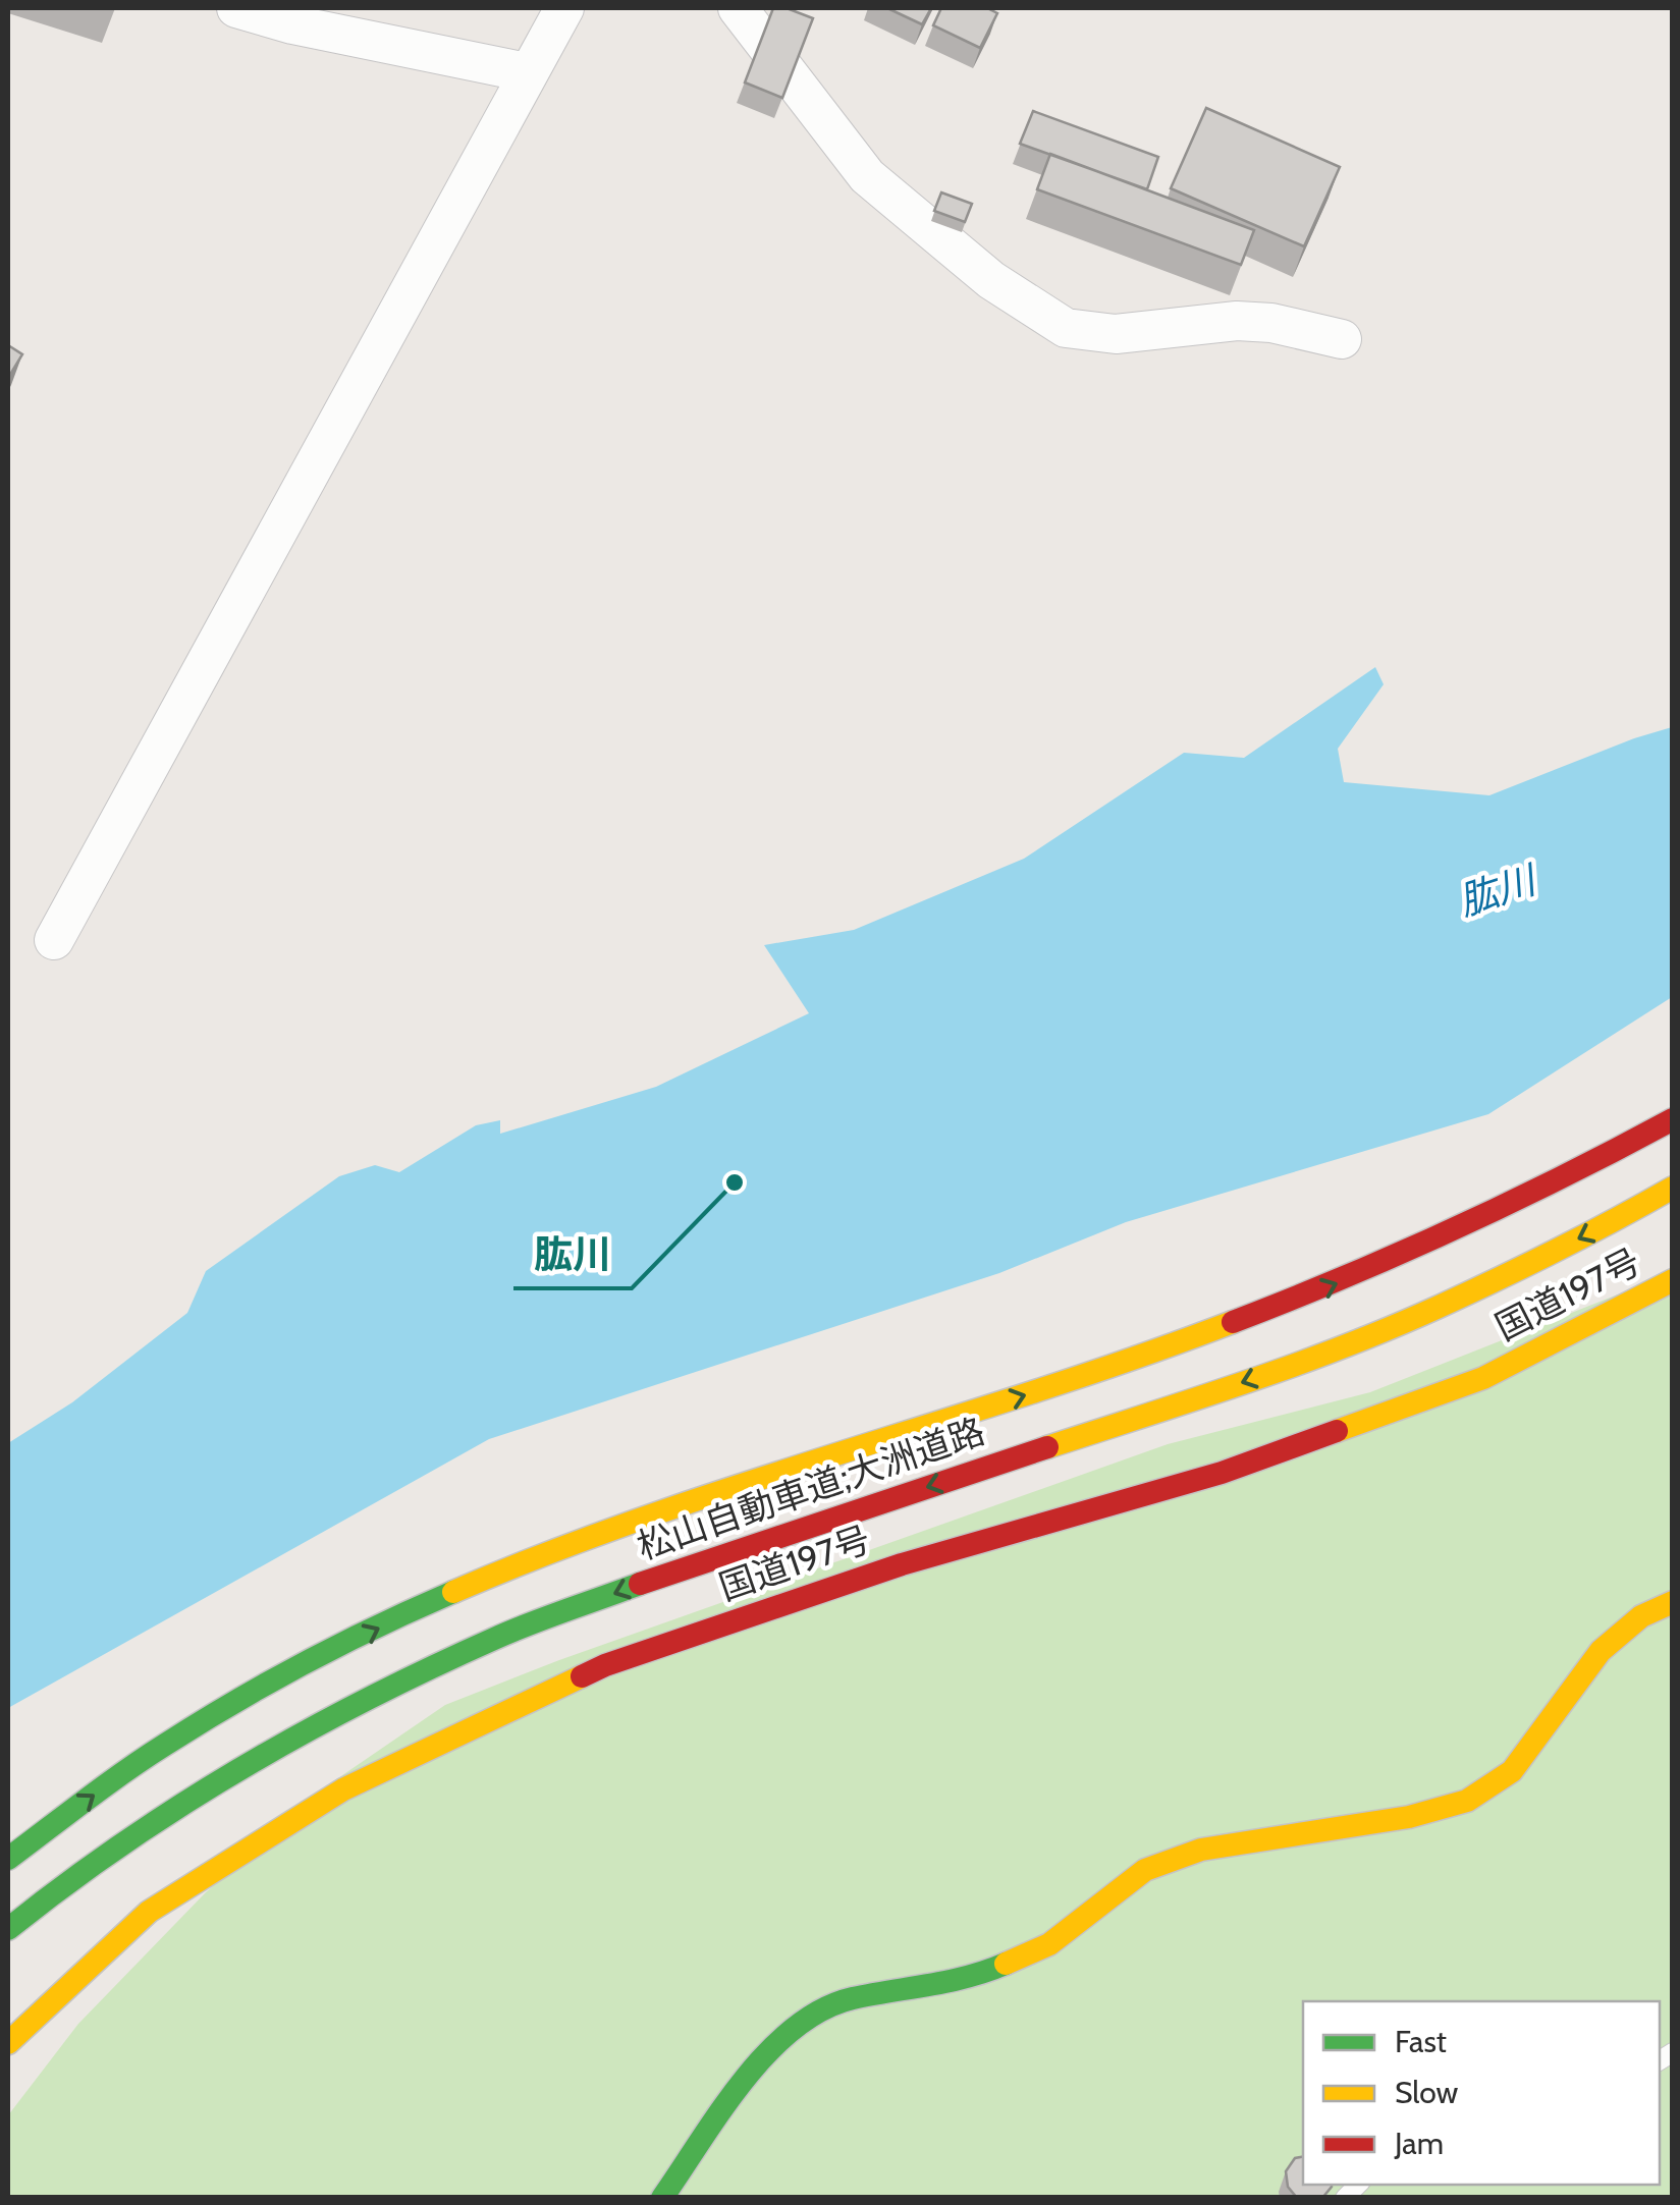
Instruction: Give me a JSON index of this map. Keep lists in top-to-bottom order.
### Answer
{
  "streets": {
    "main road": ["国道197号", "松山自動車道;大洲道路"]
  },
  "water": ["肱川"],
  "places": ["肱川"],
  "legend": ["Fast", "Slow", "Jam"]
}
